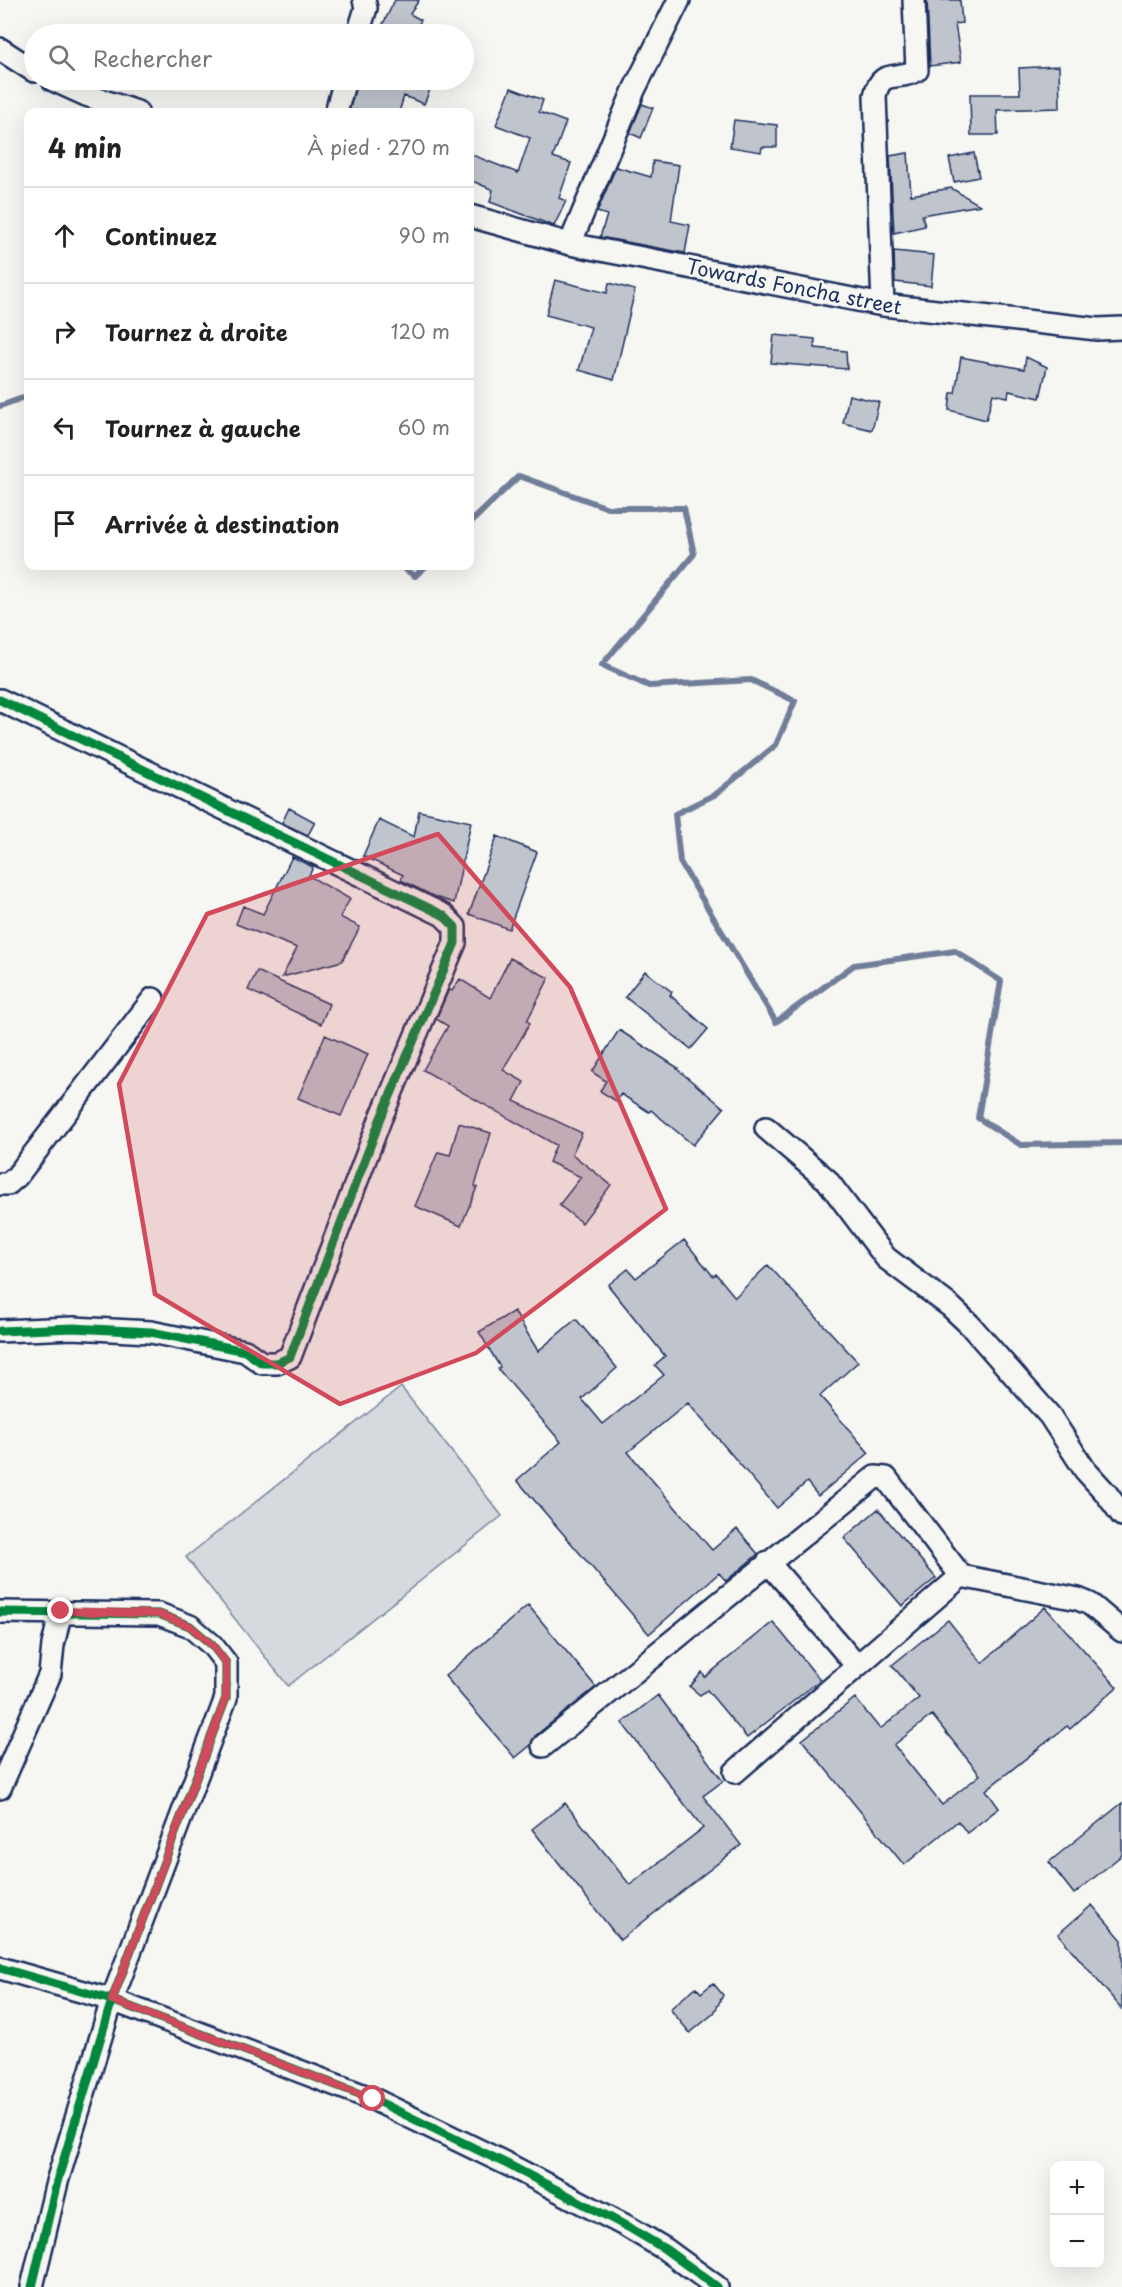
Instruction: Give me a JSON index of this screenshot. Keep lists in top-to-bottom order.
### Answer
{
  "streets": {
    "street": ["Towards Foncha street"]
  },
  "page": {
    "search": "Rechercher",
    "heading": ["4 min", "À pied · 270 m"],
    "list": [
      ["Continuez", "90 m"],
      ["Tournez à droite", "120 m"],
      ["Tournez à gauche", "60 m"],
      "Arrivée à destination"
    ],
    "map_buttons": ["+", "−"]
  }
}
